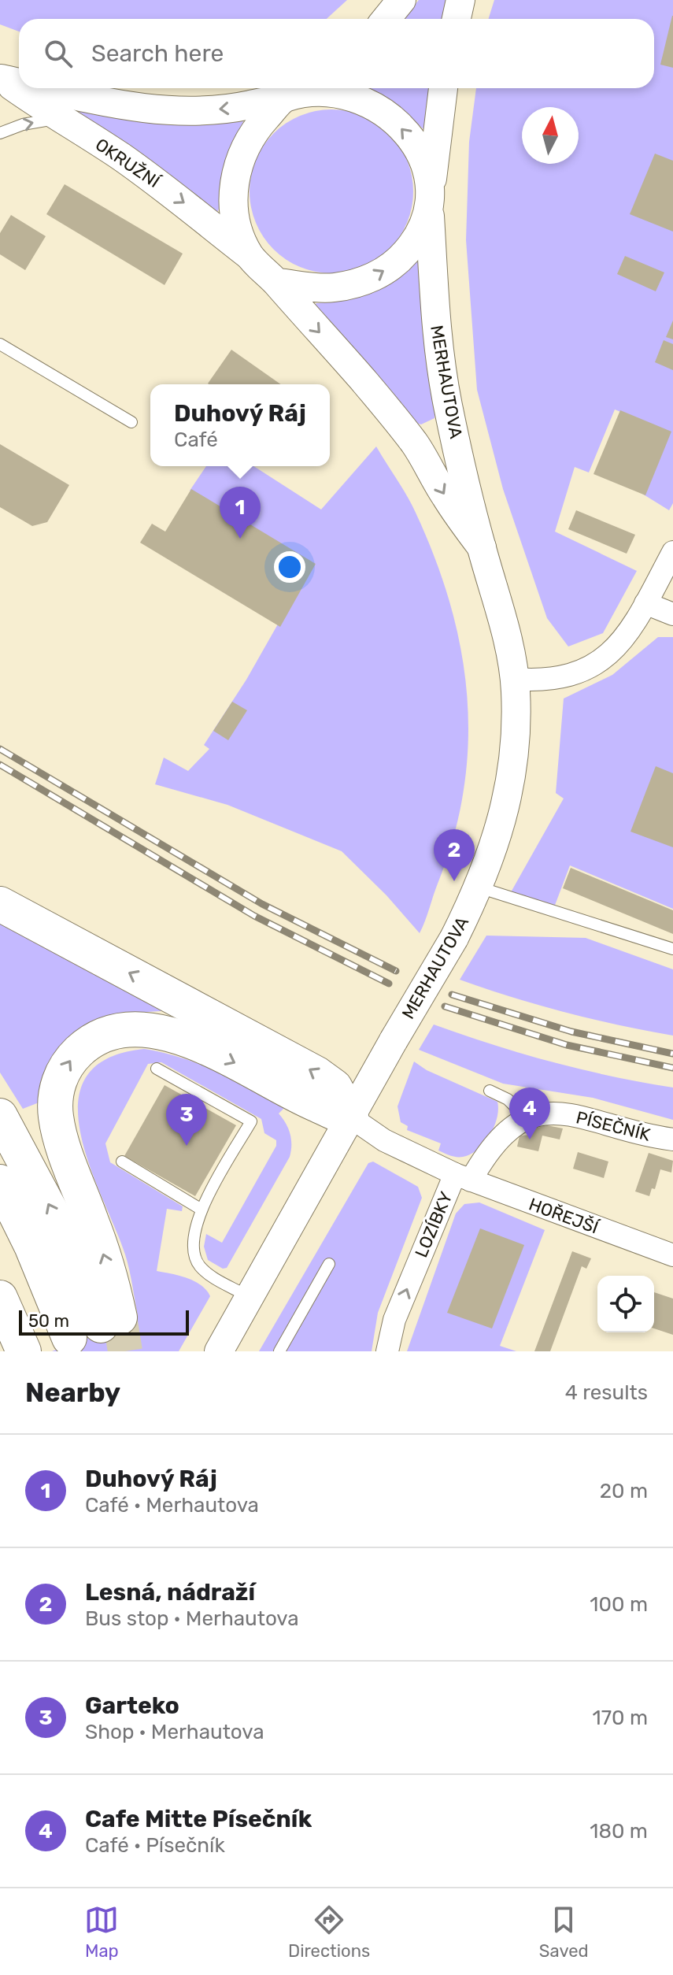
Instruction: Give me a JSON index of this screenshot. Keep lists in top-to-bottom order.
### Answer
{
  "streets": {
    "street": [
      "OKRUŽNÍ",
      "MERHAUTOVA",
      "PÍSEČNÍK",
      "HOŘEJŠÍ",
      "LOZÍBKY"
    ]
  },
  "crossings": [
    ["OKRUŽNÍ", "MERHAUTOVA"],
    ["MERHAUTOVA", "LOZÍBKY"],
    ["HOŘEJŠÍ", "LOZÍBKY"]
  ],
  "one_way": ["OKRUŽNÍ", "LOZÍBKY"],
  "scale_bar": "50 m",
  "north": "top",
  "page": {
    "search": "Search here",
    "popup": ["Duhový Ráj", "Café"],
    "pins": [
      "1",
      "2",
      "4",
      "3"
    ],
    "scale": "50 m",
    "heading": ["Nearby", "4 results"],
    "list": [
      {
        "mark": "1",
        "name": "Duhový Ráj",
        "note": "Café · Merhautova",
        "value": "20 m"
      },
      {
        "mark": "2",
        "name": "Lesná, nádraží",
        "note": "Bus stop · Merhautova",
        "value": "100 m"
      },
      {
        "mark": "3",
        "name": "Garteko",
        "note": "Shop · Merhautova",
        "value": "170 m"
      },
      {
        "mark": "4",
        "name": "Cafe Mitte Písečník",
        "note": "Café · Písečník",
        "value": "180 m"
      }
    ],
    "nav": ["Map", "Directions", "Saved"]
  }
}
